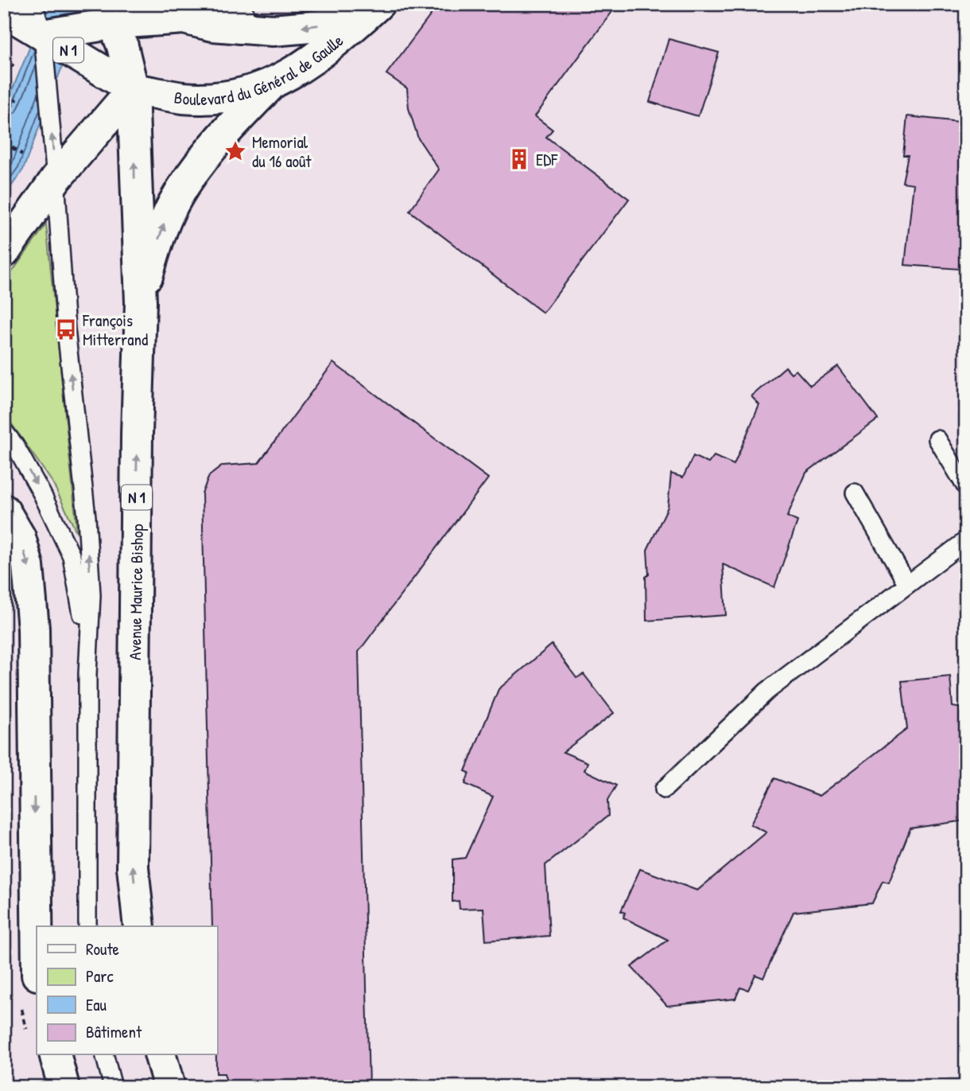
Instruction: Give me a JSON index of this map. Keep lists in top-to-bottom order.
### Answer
{
  "streets": {
    "main road": ["N 1", "Boulevard du Général de Gaulle", "Avenue Maurice Bishop"]
  },
  "crossings": [
    ["N 1", "Boulevard du Général de Gaulle"],
    ["N 1", "Avenue Maurice Bishop"],
    ["Boulevard du Général de Gaulle", "Avenue Maurice Bishop"]
  ],
  "places": {
    "place": ["Memorial du 16 août"],
    "building": ["EDF"],
    "bus stop": ["François Mitterrand"]
  },
  "legend": [
    "Route",
    "Parc",
    "Eau",
    "Bâtiment"
  ]
}
